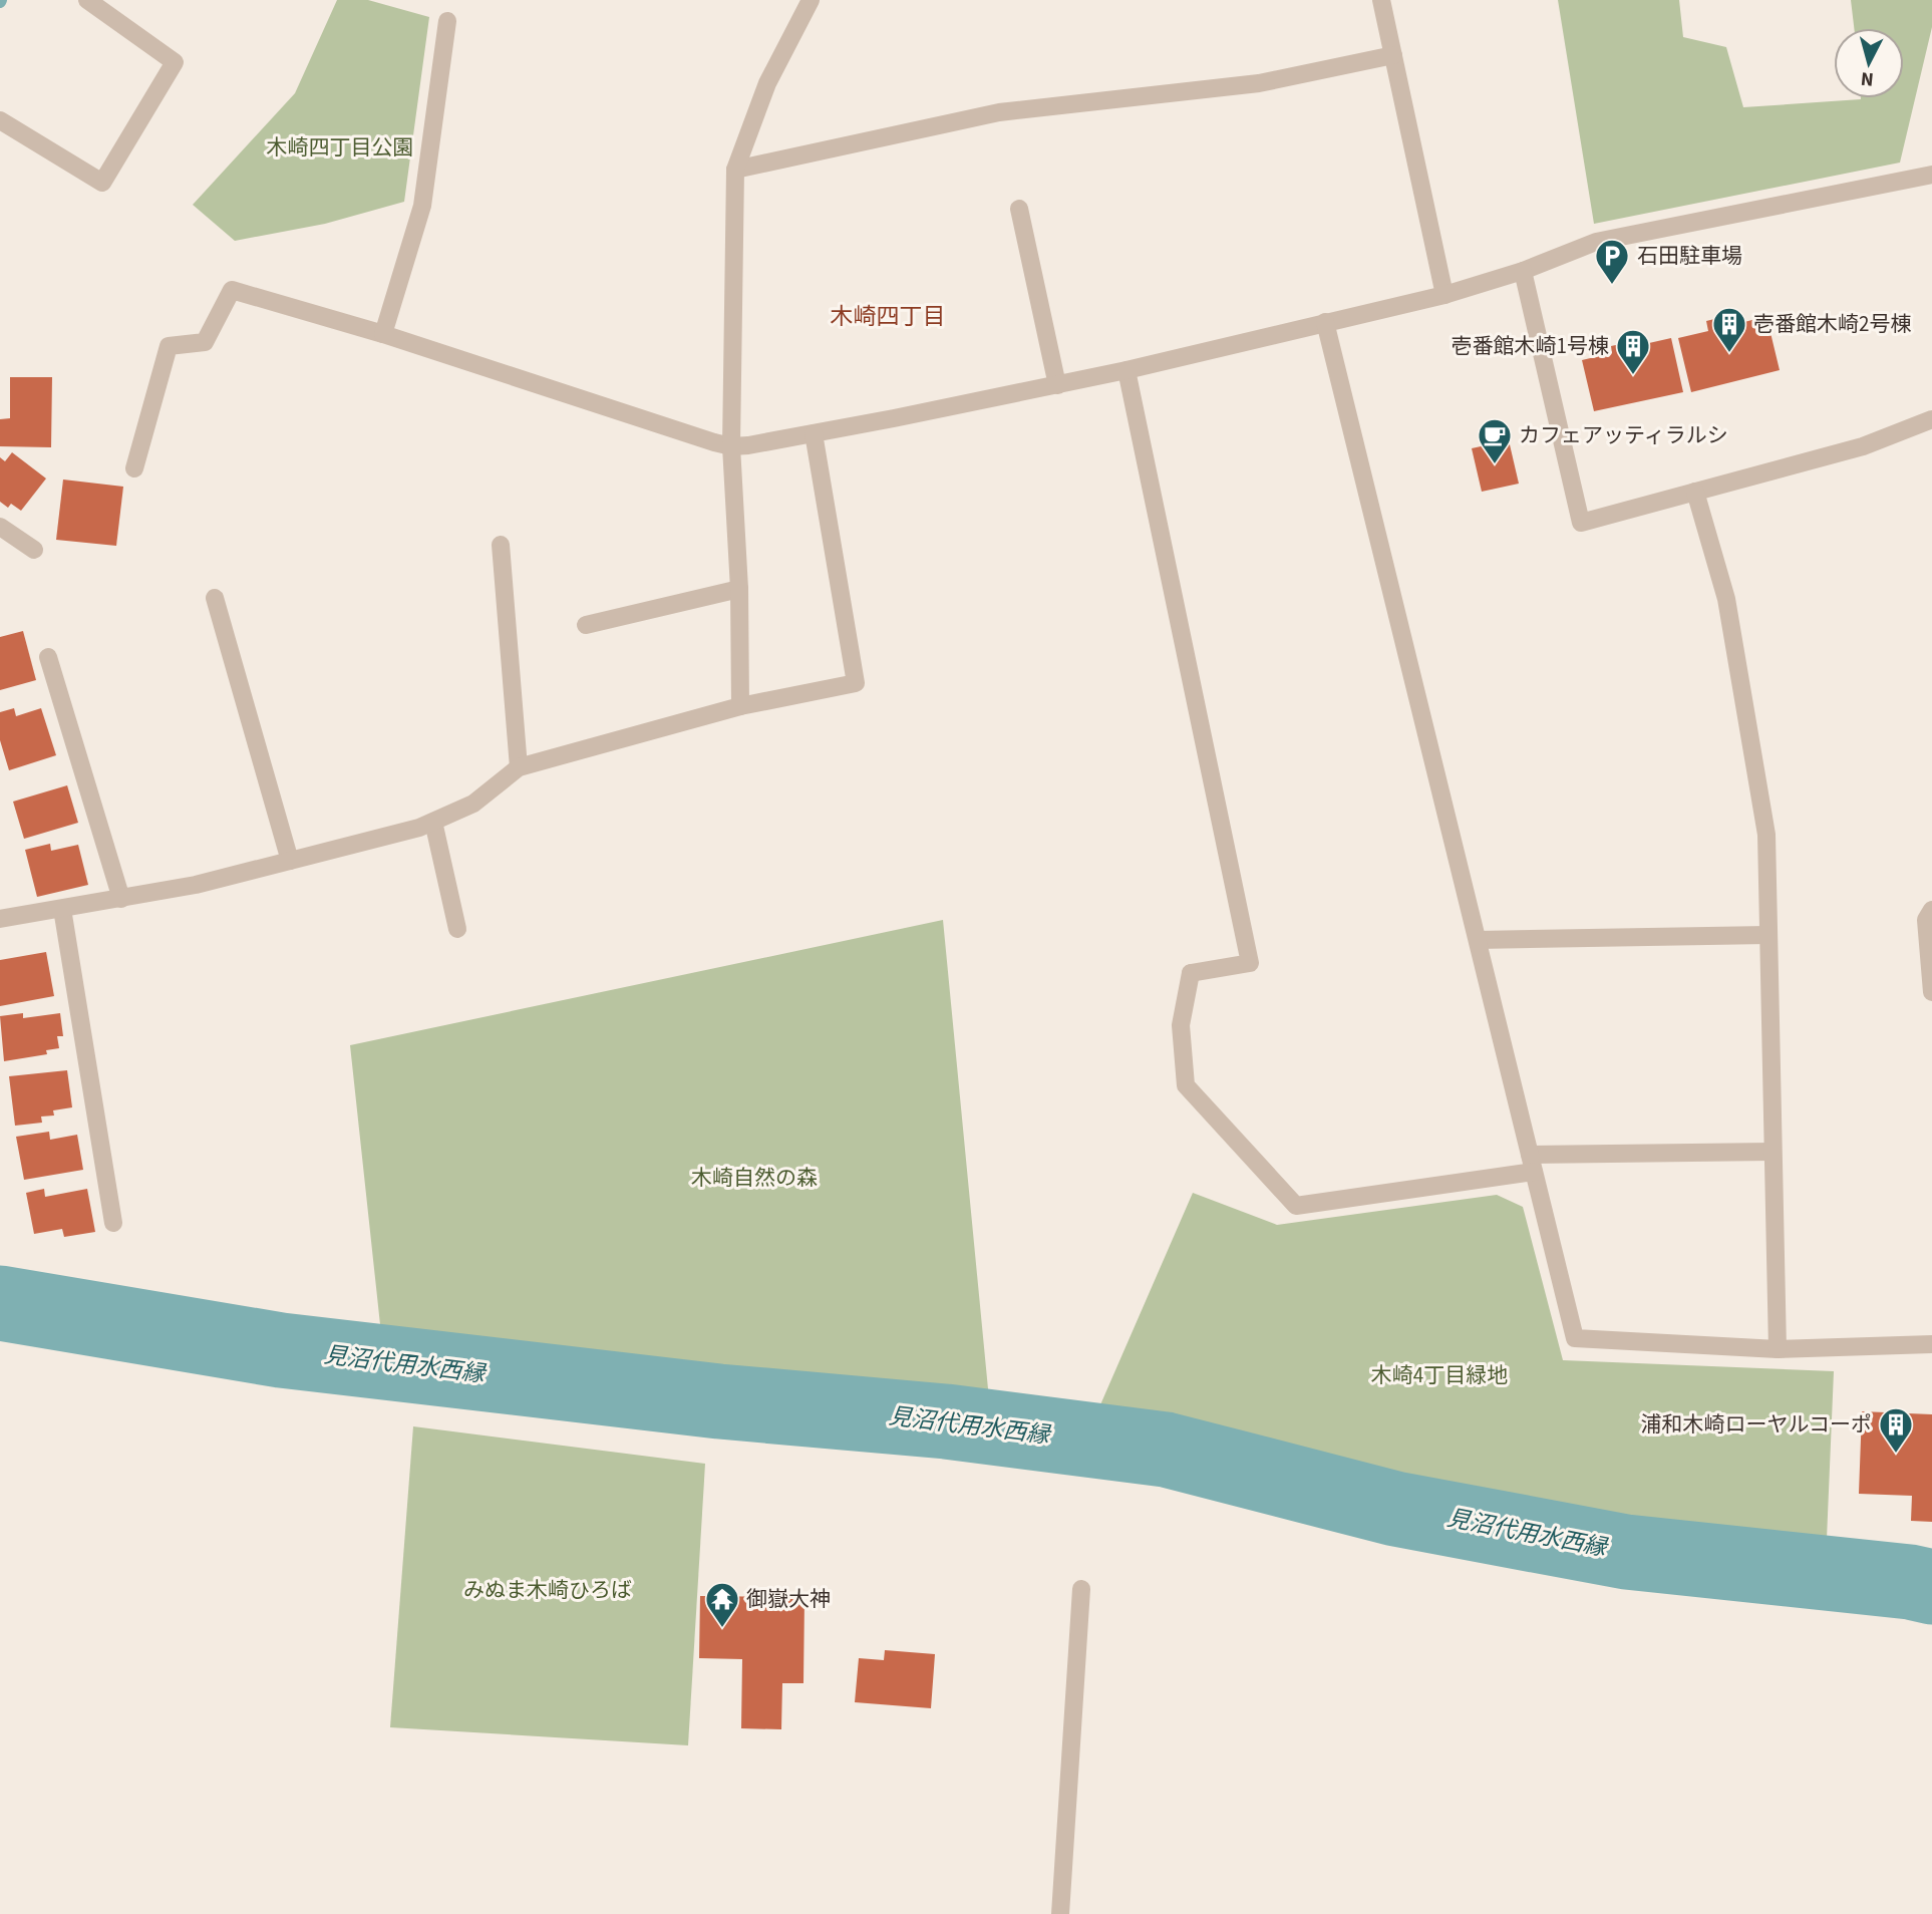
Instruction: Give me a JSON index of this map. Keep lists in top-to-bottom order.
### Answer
{
  "districts": ["木崎四丁目"],
  "water": ["見沼代用水西縁"],
  "parks": [
    "木崎四丁目公園",
    "木崎自然の森",
    "木崎4丁目緑地",
    "みぬま木崎ひろば"
  ],
  "places": {
    "parking": ["石田駐車場"],
    "building": ["壱番館木崎2号棟", "壱番館木崎1号棟", "浦和木崎ローヤルコーポ"],
    "cafe": ["カフェアッティラルシ"],
    "temple": ["御嶽大神"]
  },
  "north": "bottom"
}
